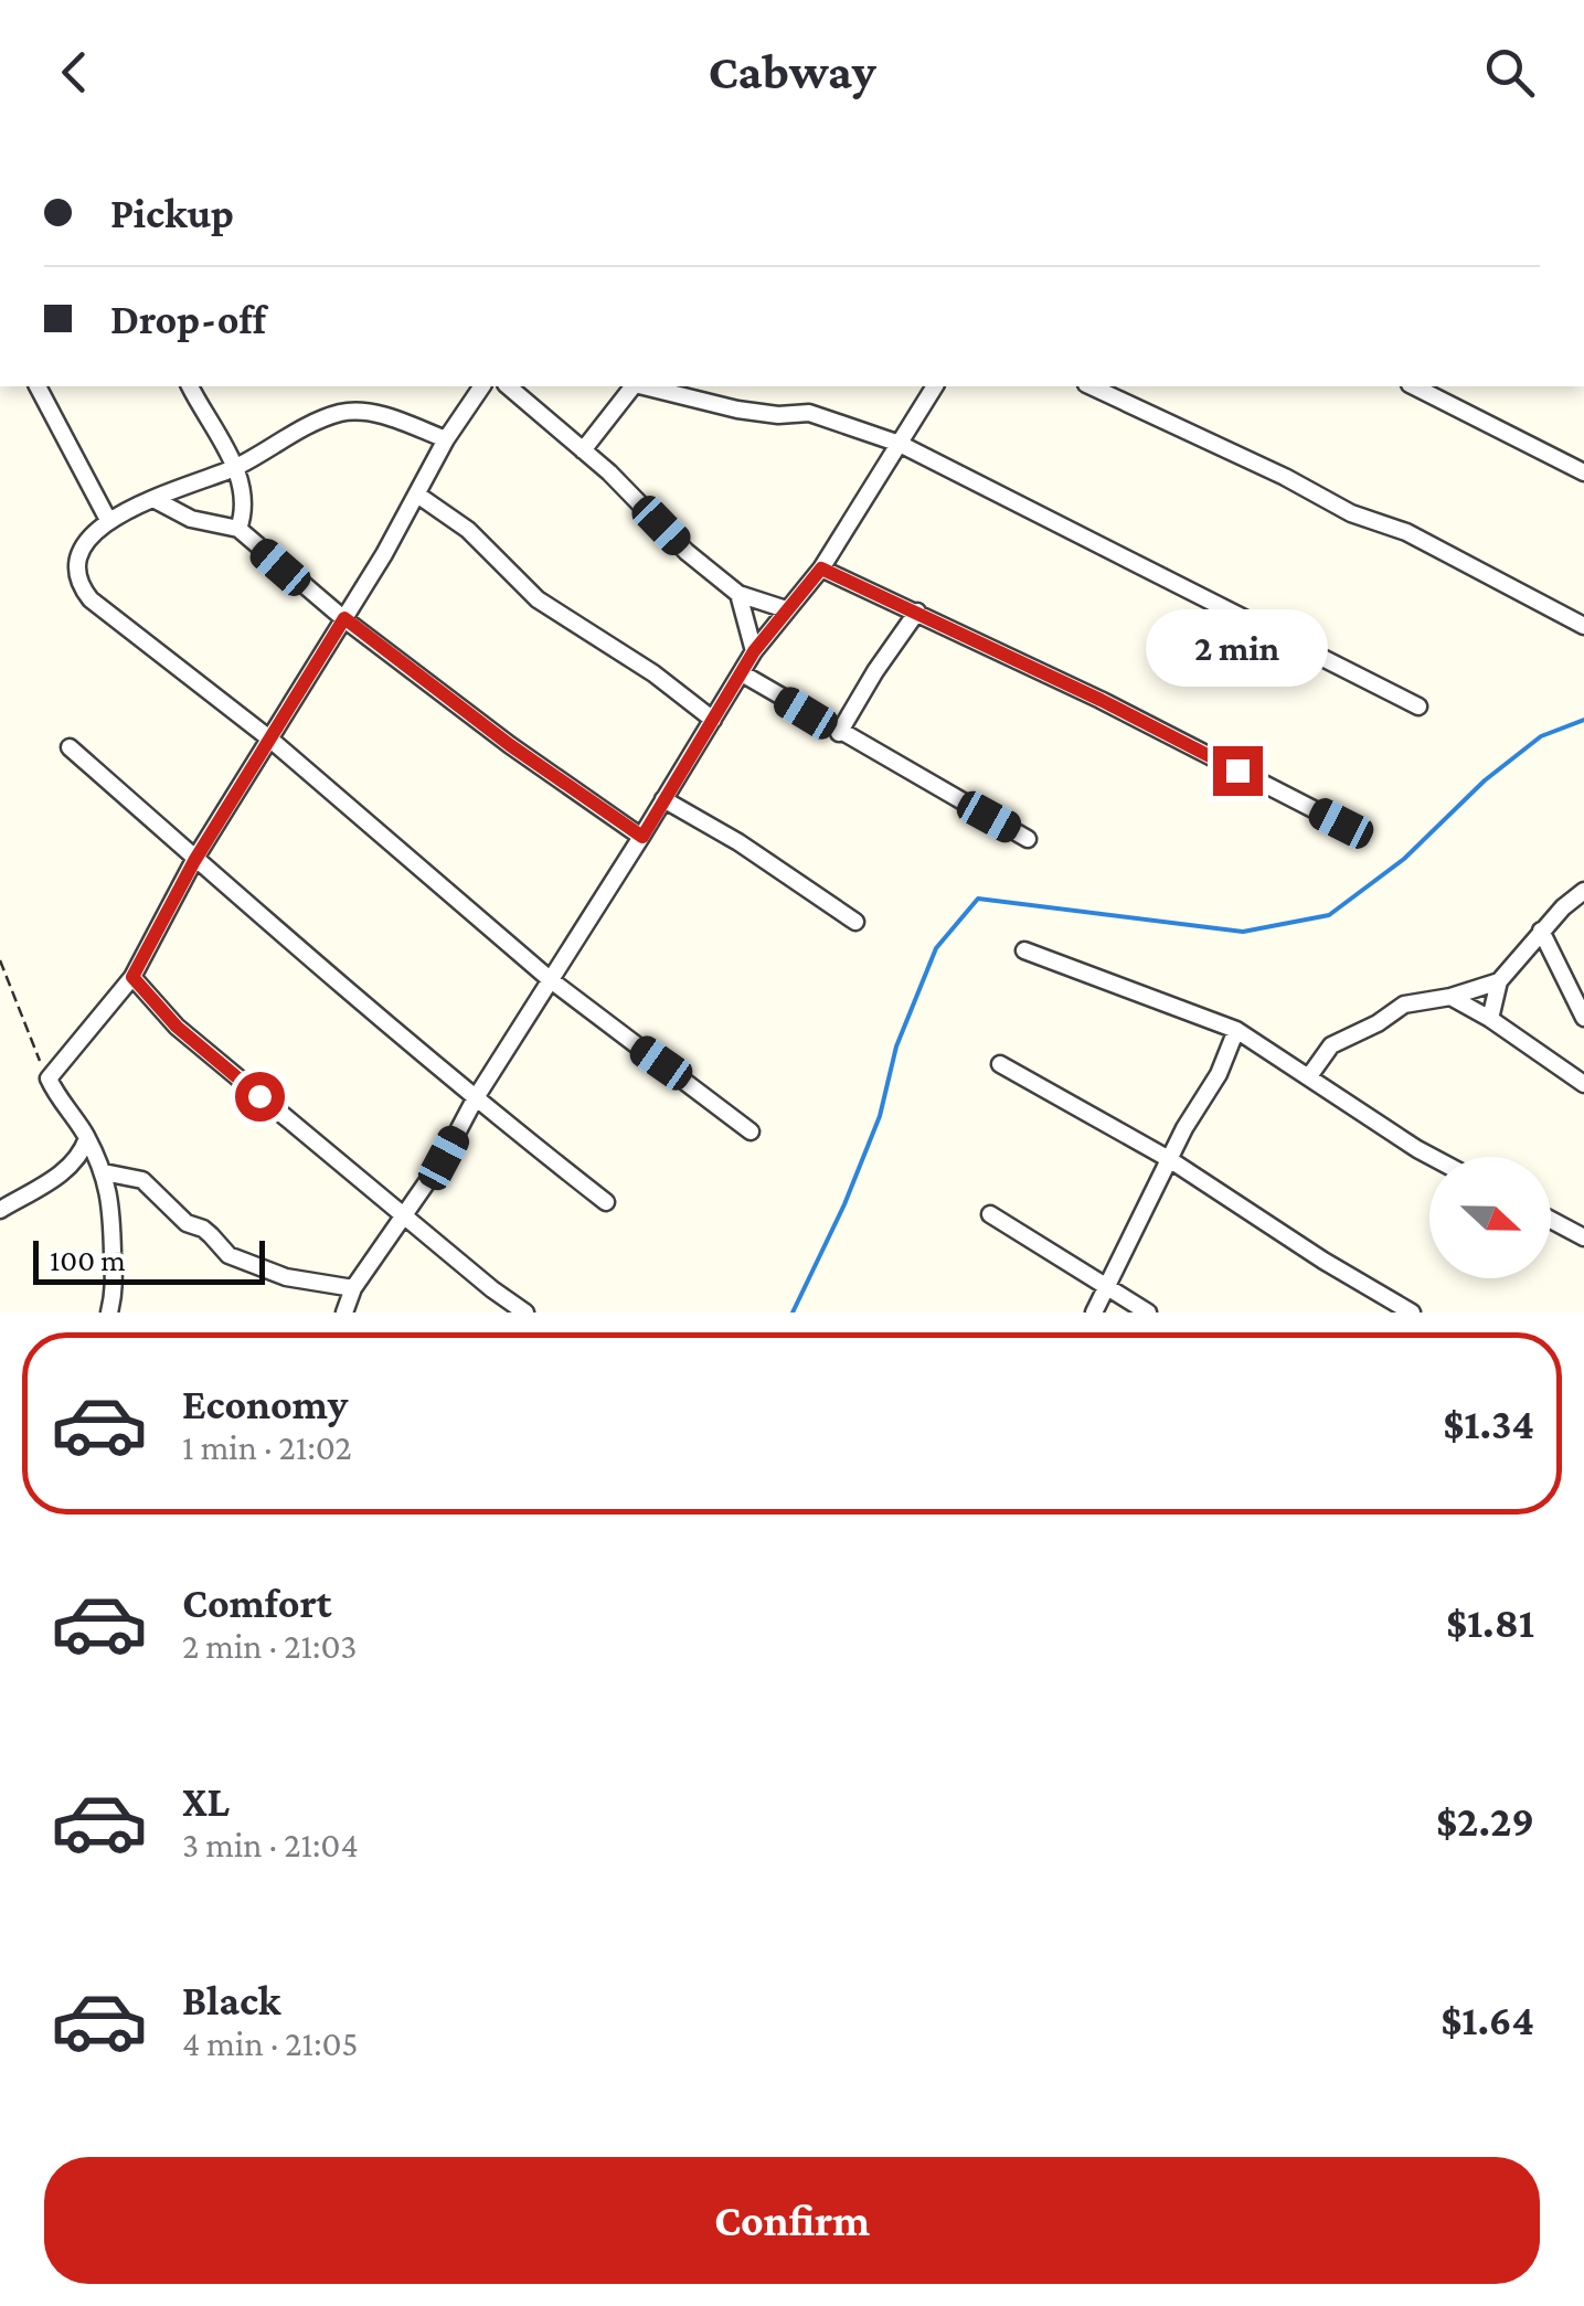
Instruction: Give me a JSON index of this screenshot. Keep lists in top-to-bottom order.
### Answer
{
  "scale_bar": "100 m",
  "north": "right",
  "page": {
    "header": "Cabway",
    "banner": ["Pickup", "Drop-off"],
    "bubble": "2 min",
    "scale": "100 m",
    "list": [
      {
        "name": "Economy",
        "note": "1 min · 21:02",
        "value": "$1.34"
      },
      {
        "name": "Comfort",
        "note": "2 min · 21:03",
        "value": "$1.81"
      },
      {
        "name": "XL",
        "note": "3 min · 21:04",
        "value": "$2.29"
      },
      {
        "name": "Black",
        "note": "4 min · 21:05",
        "value": "$1.64"
      }
    ],
    "buttons": "Confirm"
  }
}
